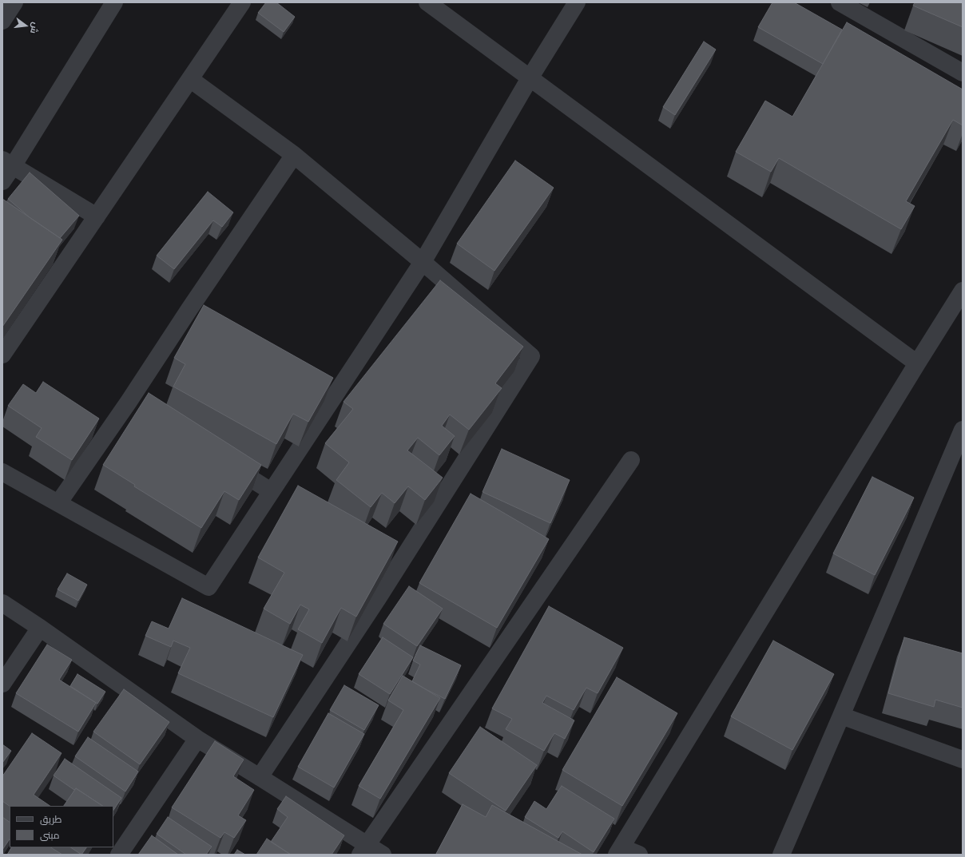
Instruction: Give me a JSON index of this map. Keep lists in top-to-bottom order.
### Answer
{
  "legend": ["طريق", "مبنى"],
  "north": "right"
}
